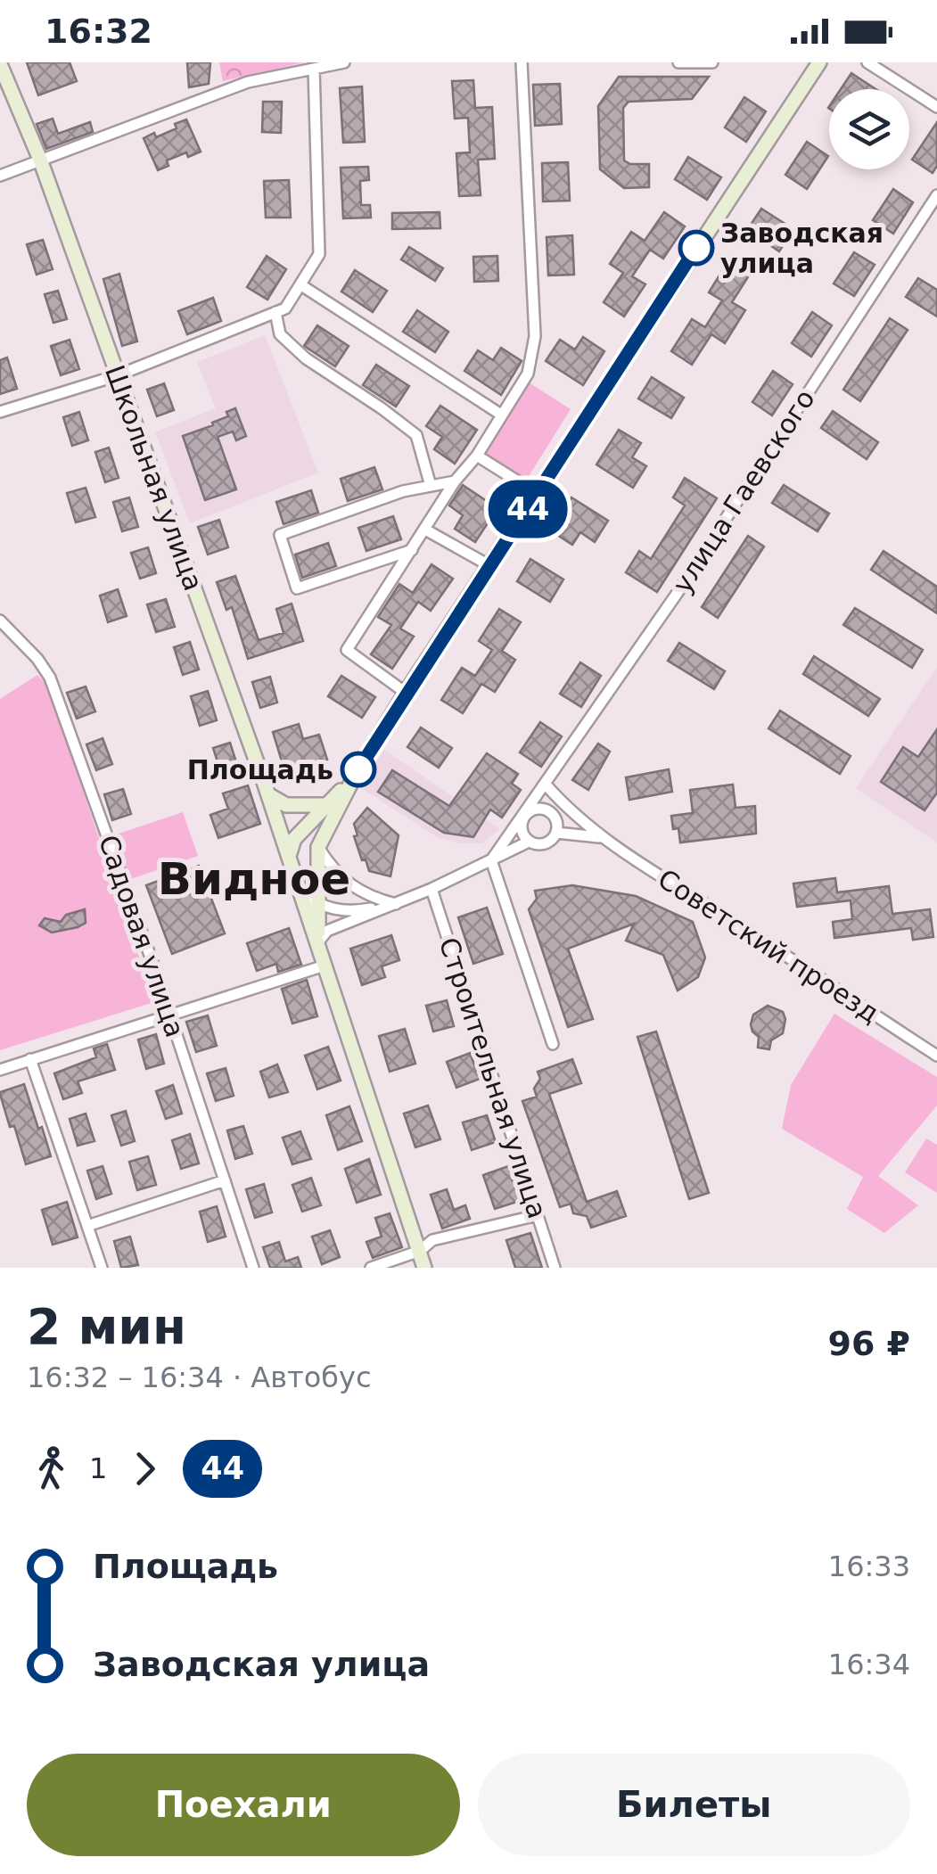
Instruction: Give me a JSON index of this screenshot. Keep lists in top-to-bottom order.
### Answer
{
  "streets": {
    "street": [
      "Школьная улица",
      "улица Гаевского",
      "Садовая улица",
      "Советский проезд",
      "Строительная улица"
    ]
  },
  "crossings": [
    ["улица Гаевского", "Советский проезд"]
  ],
  "districts": ["Видное"],
  "places": ["Заводская улица", "Площадь"],
  "lines": ["bus line 44"],
  "page": {
    "status": "16:32",
    "on_map": "44",
    "heading": ["2 мин", "16:32 – 16:34 · Автобус", "96 ₽"],
    "legs": ["1", "44"],
    "list": [
      {
        "name": "Площадь",
        "value": "16:33"
      },
      {
        "name": "Заводская улица",
        "value": "16:34"
      }
    ],
    "buttons": ["Поехали", "Билеты"]
  }
}
